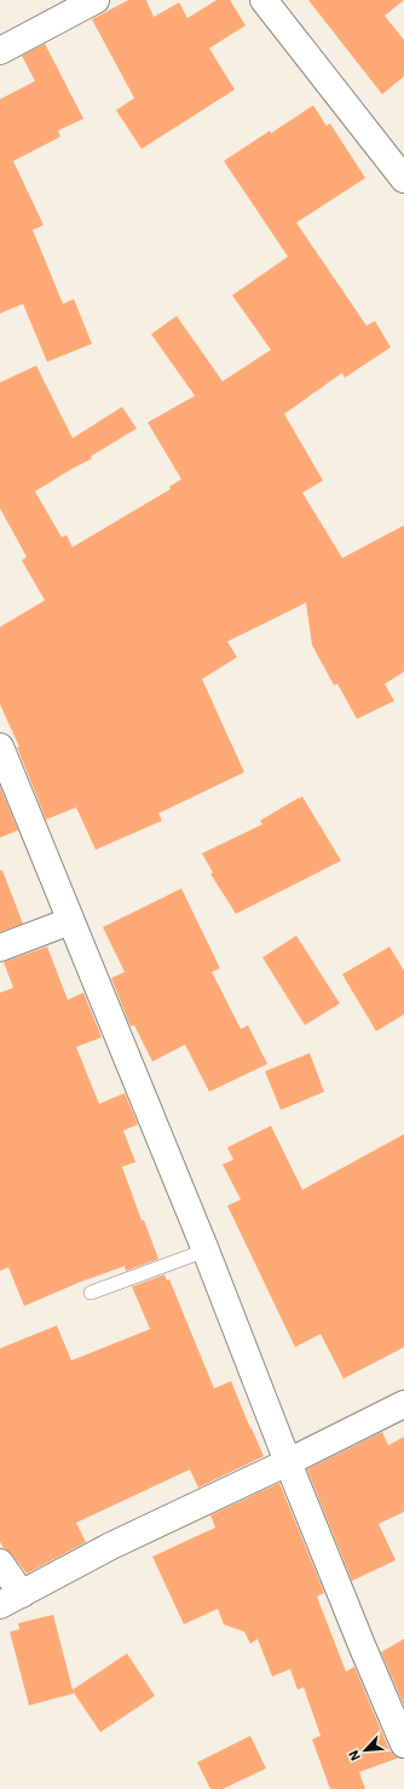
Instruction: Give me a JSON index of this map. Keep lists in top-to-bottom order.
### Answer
{
  "north": "bottom left"
}
